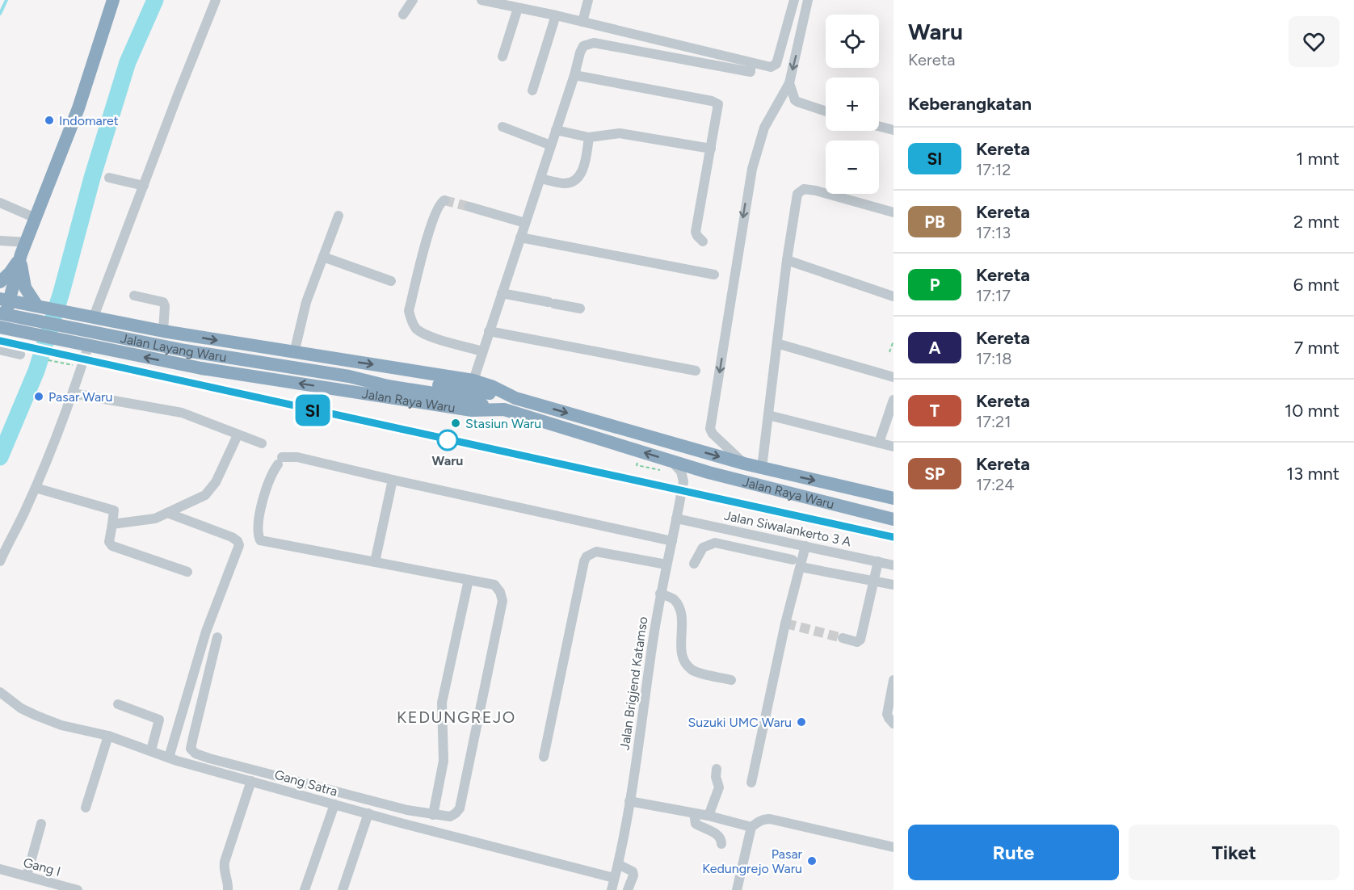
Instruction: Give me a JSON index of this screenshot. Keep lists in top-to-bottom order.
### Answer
{
  "streets": {
    "highway": ["Jalan Layang Waru", "Jalan Raya Waru"],
    "street": [
      "Jalan Siwalankerto 3 A",
      "Jalan Brigjend Katamso",
      "Gang Satra",
      "Gang I"
    ]
  },
  "crossings": [
    ["Jalan Layang Waru", "Jalan Raya Waru"],
    ["Jalan Siwalankerto 3 A", "Jalan Brigjend Katamso"],
    ["Jalan Brigjend Katamso", "Gang Satra"]
  ],
  "districts": ["KEDUNGREJO"],
  "places": [
    "Indomaret",
    "Pasar Waru",
    "Stasiun Waru",
    "Waru",
    "Suzuki UMC Waru",
    "Pasar Kedungrejo Waru"
  ],
  "page": {
    "on_map": "SI",
    "heading": [
      ["Waru", "Kereta"],
      "Keberangkatan"
    ],
    "map_buttons": ["+", "−"],
    "list": [
      {
        "mark": "SI",
        "name": "Kereta",
        "note": "17:12",
        "value": "1 mnt"
      },
      {
        "mark": "PB",
        "name": "Kereta",
        "note": "17:13",
        "value": "2 mnt"
      },
      {
        "mark": "P",
        "name": "Kereta",
        "note": "17:17",
        "value": "6 mnt"
      },
      {
        "mark": "A",
        "name": "Kereta",
        "note": "17:18",
        "value": "7 mnt"
      },
      {
        "mark": "T",
        "name": "Kereta",
        "note": "17:21",
        "value": "10 mnt"
      },
      {
        "mark": "SP",
        "name": "Kereta",
        "note": "17:24",
        "value": "13 mnt"
      }
    ],
    "buttons": ["Rute", "Tiket"]
  }
}
